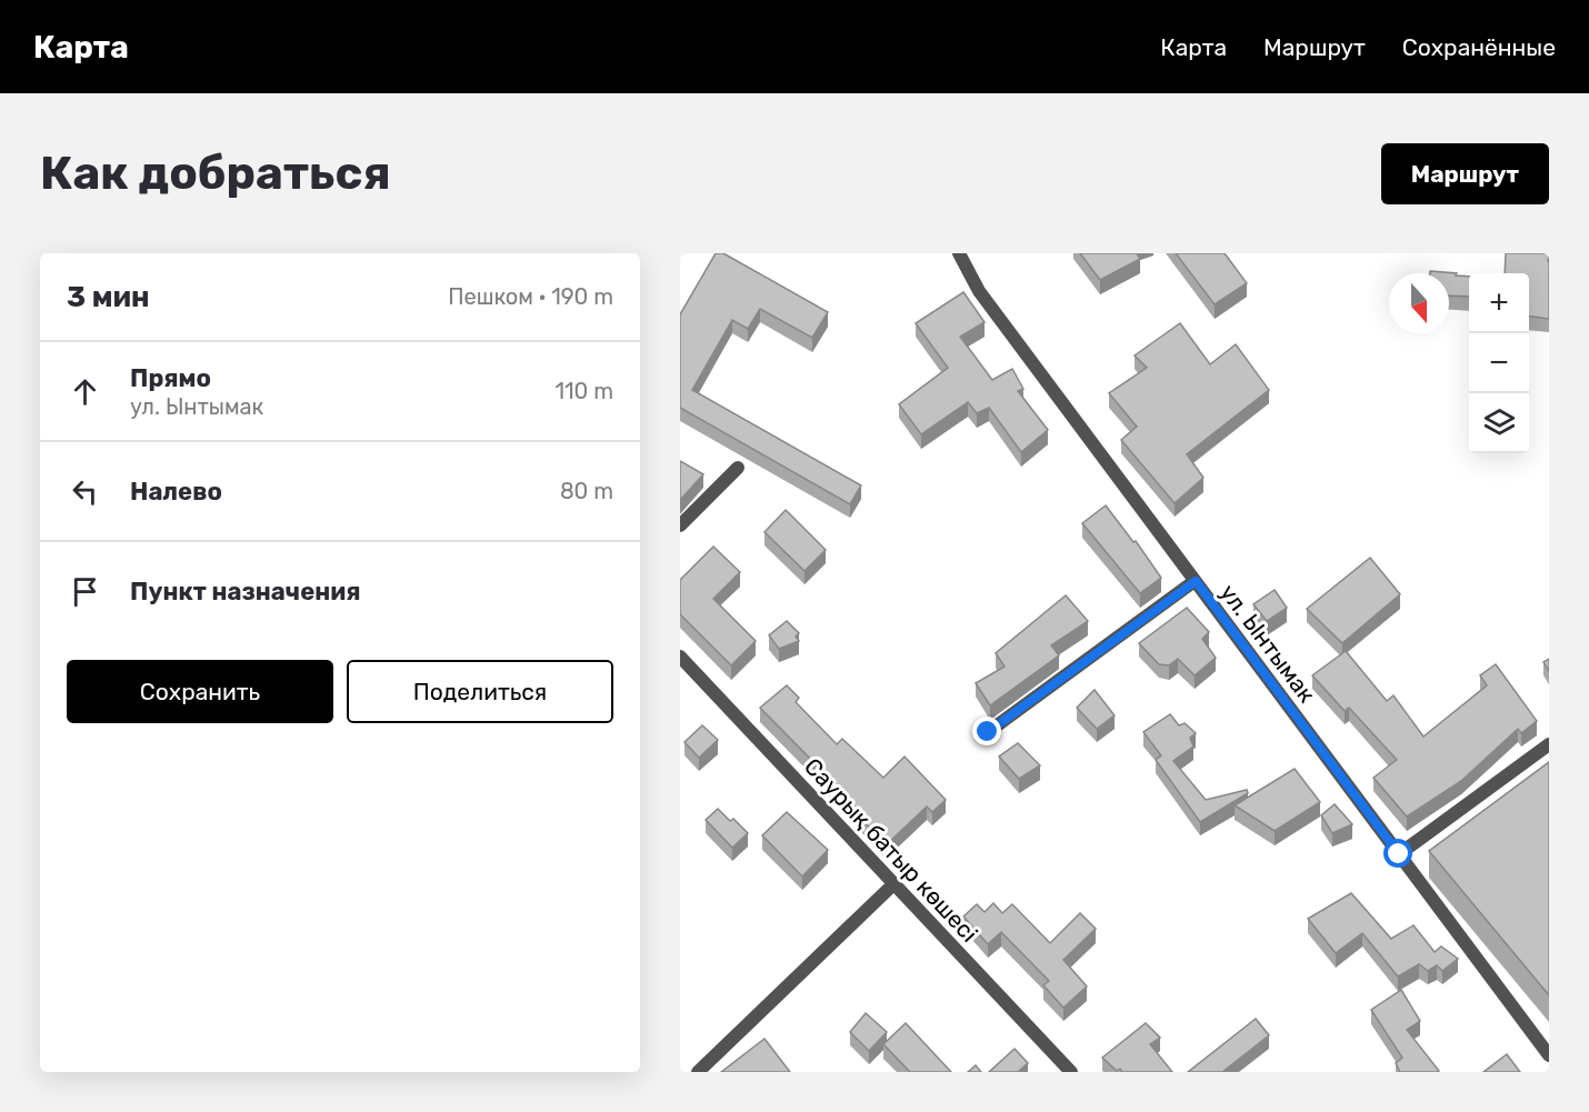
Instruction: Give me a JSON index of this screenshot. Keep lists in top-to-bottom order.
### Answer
{
  "streets": {
    "street": ["ул. Ынтымак", "Саурық батыр көшесі"]
  },
  "north": "bottom",
  "page": {
    "header": "Карта",
    "nav": ["Карта", "Маршрут", "Сохранённые"],
    "buttons": [
      "Маршрут",
      ["Сохранить", "Поделиться"]
    ],
    "title": "Как добраться",
    "heading": ["3 мин", "Пешком · 190 m"],
    "map_buttons": ["+", "−"],
    "list": [
      ["Прямо", "ул. Ынтымак", "110 m"],
      ["Налево", "80 m"],
      "Пункт назначения"
    ]
  }
}
